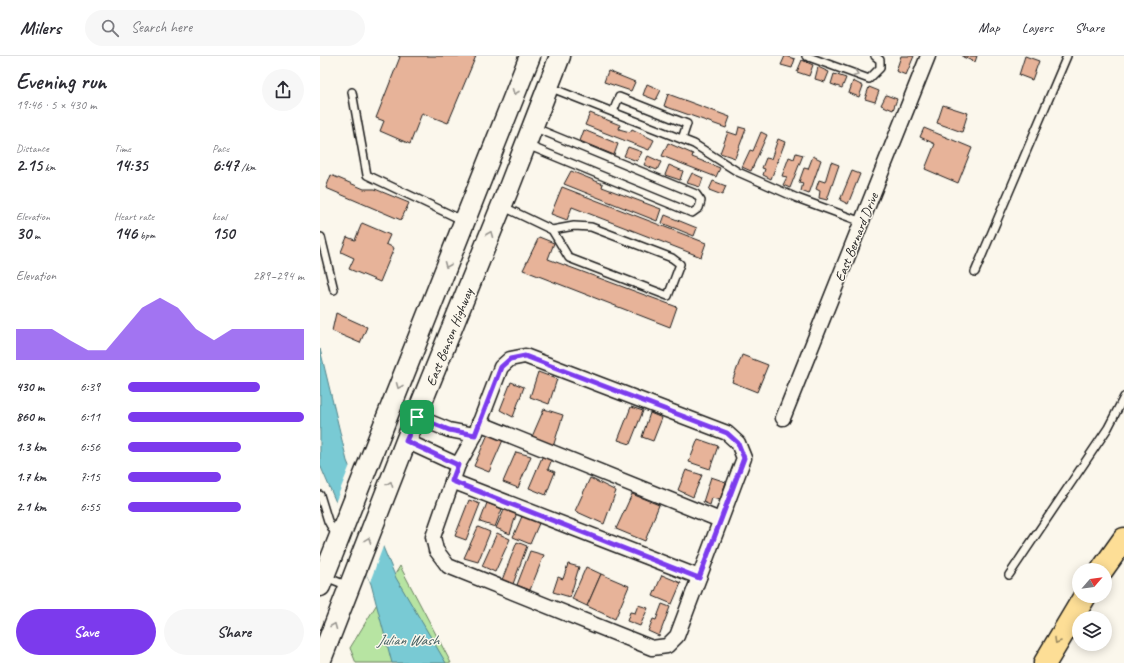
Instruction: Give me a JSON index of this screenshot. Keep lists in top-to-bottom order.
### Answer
{
  "streets": {
    "main road": ["East Benson Highway"],
    "street": ["East Bernard Drive"]
  },
  "water": ["Julian Wash"],
  "north": "top right",
  "page": {
    "header": "Milers",
    "search": "Search here",
    "nav": ["Map", "Layers", "Share"],
    "heading": ["Evening run", "19:46 · 5 × 430 m"],
    "stats": [
      ["Distance", "2.15 km"],
      ["Time", "14:35"],
      ["Pace", "6:47 /km"],
      ["Elevation", "30 m"],
      ["Heart rate", "146 bpm"],
      ["kcal", "150"]
    ],
    "chart": ["Elevation", "289–294 m"],
    "list": [
      {
        "name": "430 m",
        "note": "6:39"
      },
      {
        "name": "860 m",
        "note": "6:11"
      },
      {
        "name": "1.3 km",
        "note": "6:56"
      },
      {
        "name": "1.7 km",
        "note": "7:15"
      },
      {
        "name": "2.1 km",
        "note": "6:55"
      }
    ],
    "buttons": ["Save", "Share"]
  }
}
